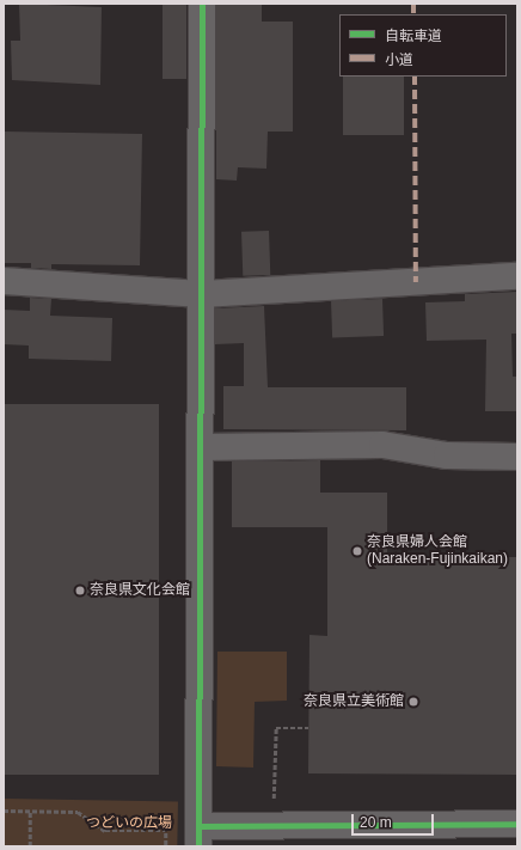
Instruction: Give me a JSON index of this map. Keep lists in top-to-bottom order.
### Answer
{
  "parks": ["つどいの広場"],
  "places": ["奈良県婦人会館 (Naraken-Fujinkaikan)", "奈良県文化会館", "奈良県立美術館"],
  "legend": ["自転車道", "小道"],
  "scale_bar": "20 m"
}
